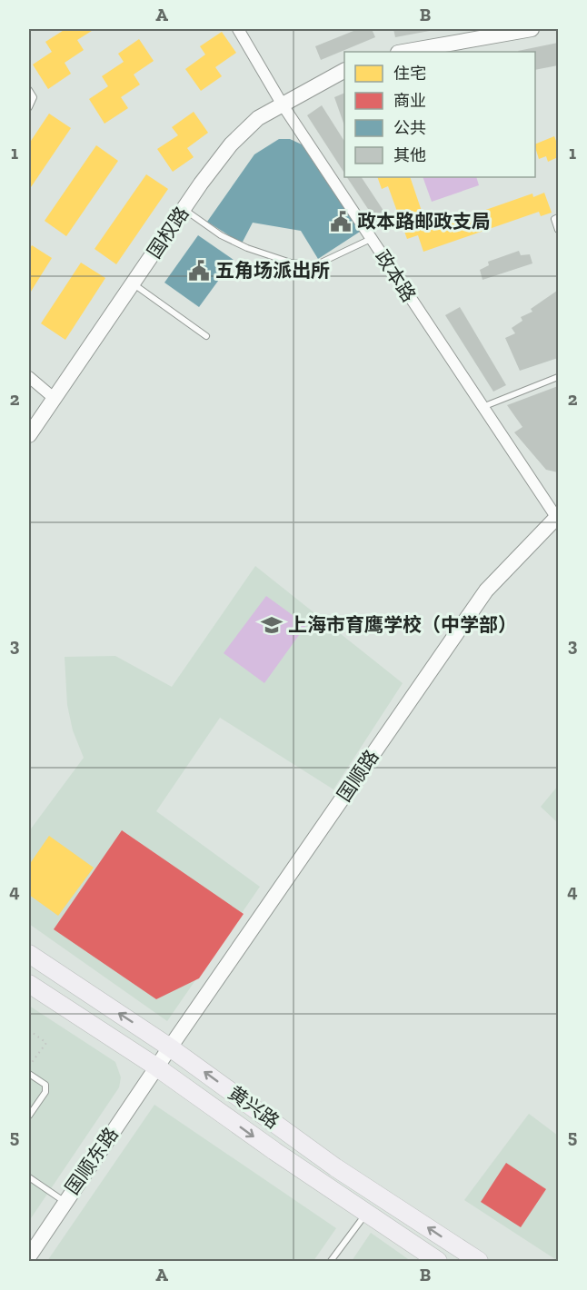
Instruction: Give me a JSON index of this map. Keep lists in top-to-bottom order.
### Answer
{
  "streets": {
    "main road": ["黄兴路"],
    "street": [
      "国权路",
      "政本路",
      "国顺路",
      "国顺东路"
    ]
  },
  "crossings": [
    ["国权路", "政本路"],
    ["政本路", "国顺路"],
    ["国顺路", "黄兴路"],
    ["国顺路", "国顺东路"],
    ["黄兴路", "国顺东路"]
  ],
  "places": {
    "public building": ["政本路邮政支局", "五角场派出所"],
    "school or university": ["上海市育鹰学校（中学部）"]
  },
  "legend": [
    "住宅",
    "商业",
    "公共",
    "其他"
  ],
  "grid": {
    "columns": ["A", "B"],
    "rows": [
      "1",
      "2",
      "3",
      "4",
      "5"
    ]
  }
}
